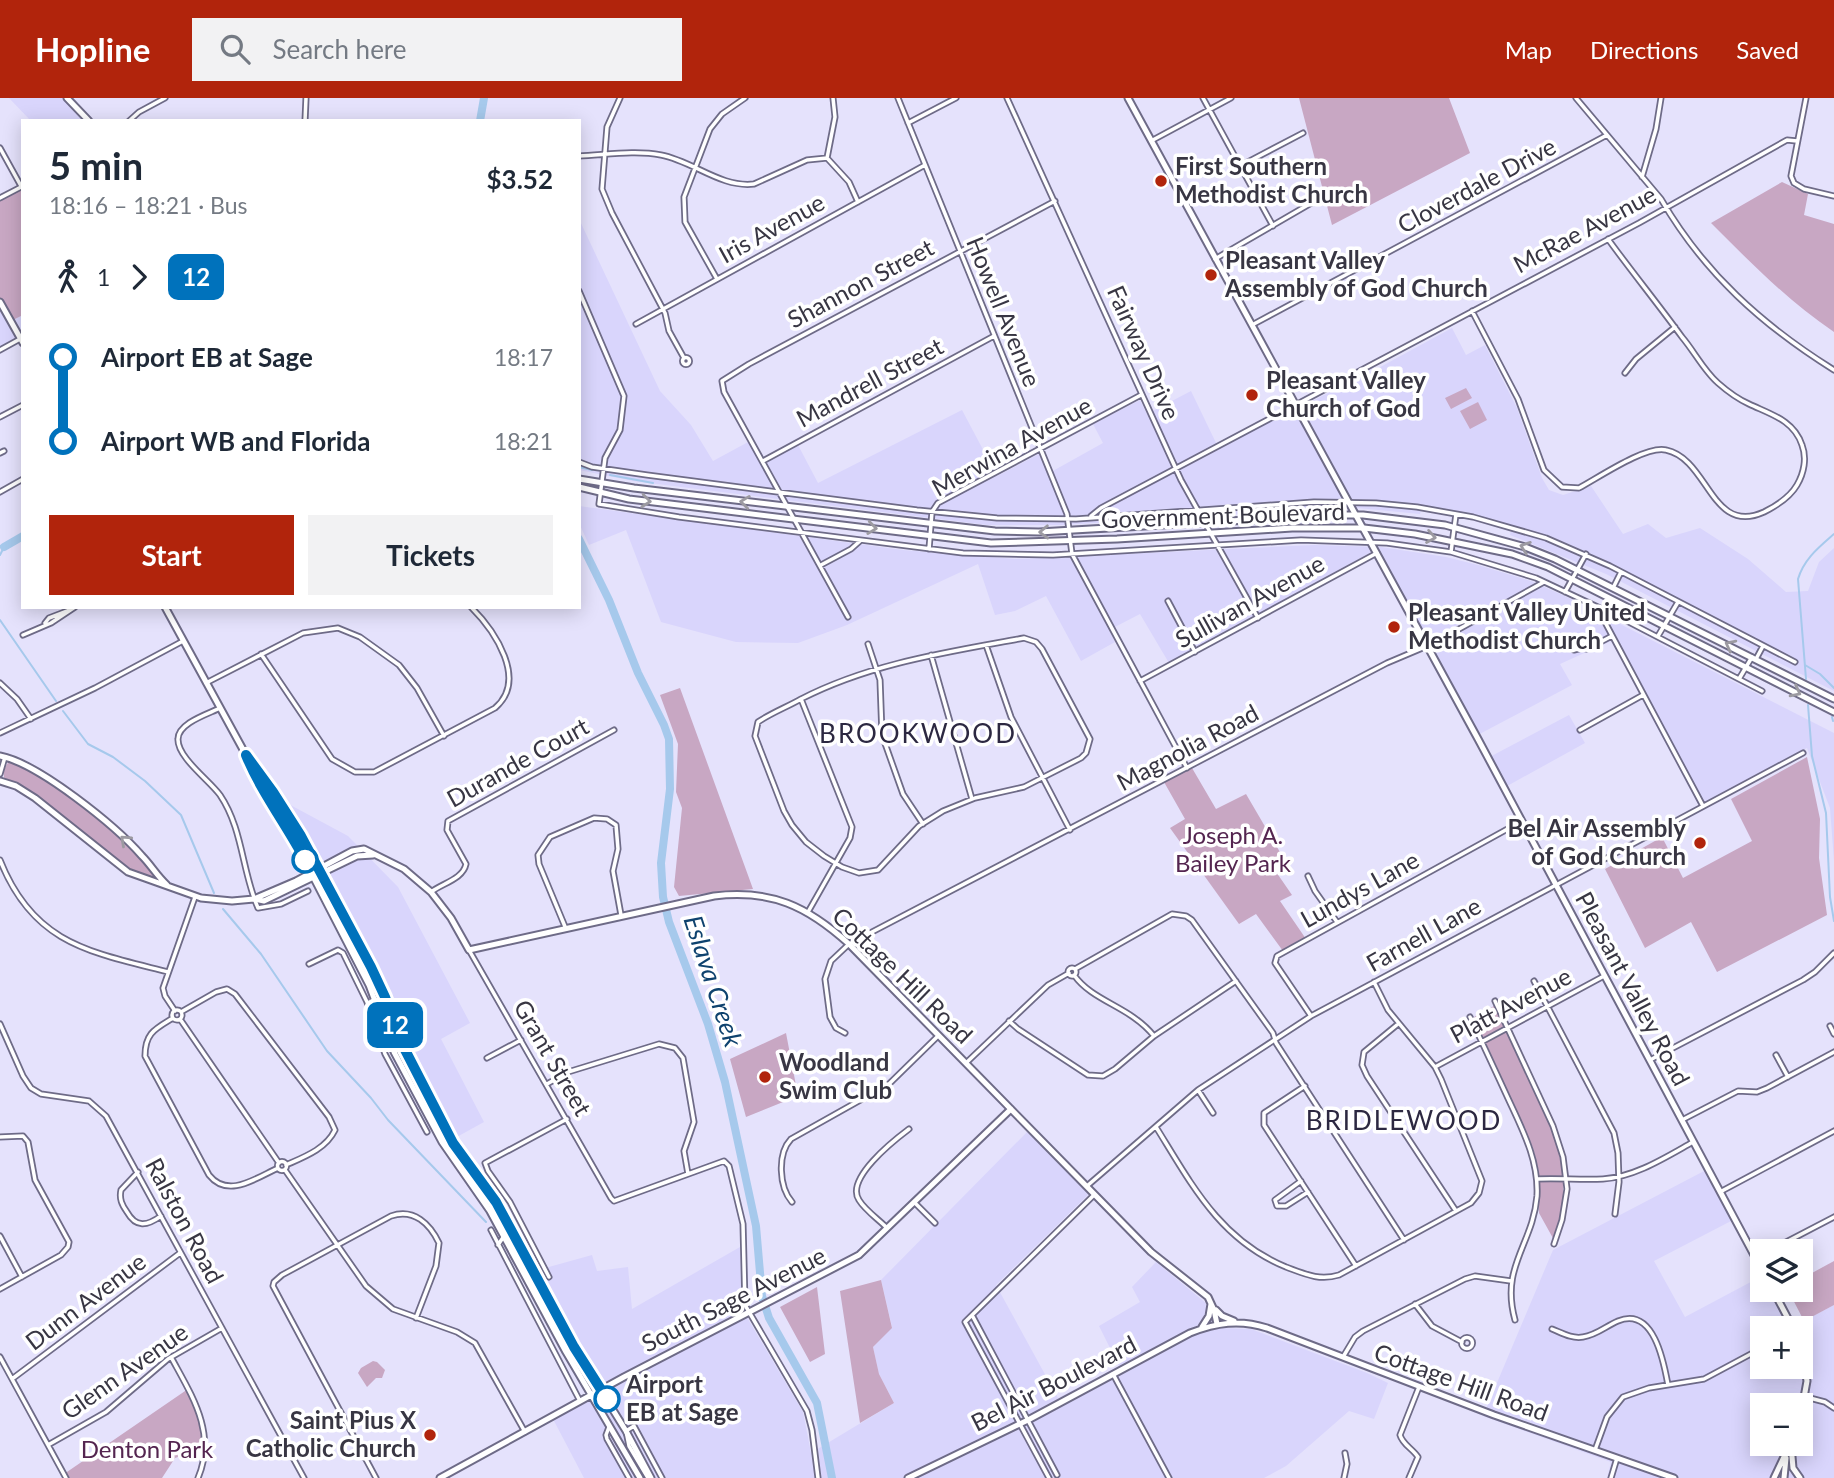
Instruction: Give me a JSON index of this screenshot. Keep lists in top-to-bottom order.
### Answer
{
  "streets": {
    "street": [
      "Cloverdale Drive",
      "Iris Avenue",
      "McRae Avenue",
      "Shannon Street",
      "Howell Avenue",
      "Fairway Drive",
      "Mandrell Street",
      "Merwina Avenue",
      "Government Boulevard",
      "Sullivan Avenue",
      "Magnolia Road",
      "Durande Court",
      "Lundys Lane",
      "Farnell Lane",
      "Cottage Hill Road",
      "Pleasant Valley Road",
      "Platt Avenue",
      "Grant Street",
      "Ralston Road",
      "South Sage Avenue",
      "Dunn Avenue",
      "Glenn Avenue",
      "Bel Air Boulevard"
    ]
  },
  "crossings": [
    ["Cloverdale Drive", "Pleasant Valley Road"],
    ["Iris Avenue", "Howell Avenue"],
    ["McRae Avenue", "Fairway Drive"],
    ["McRae Avenue", "Pleasant Valley Road"],
    ["Shannon Street", "Howell Avenue"],
    ["Shannon Street", "Fairway Drive"],
    ["Shannon Street", "Mandrell Street"],
    ["Howell Avenue", "Mandrell Street"],
    ["Howell Avenue", "Merwina Avenue"],
    ["Howell Avenue", "Government Boulevard"],
    ["Fairway Drive", "Merwina Avenue"],
    ["Fairway Drive", "Government Boulevard"],
    ["Fairway Drive", "Sullivan Avenue"],
    ["Merwina Avenue", "Government Boulevard"],
    ["Government Boulevard", "Magnolia Road"],
    ["Government Boulevard", "Pleasant Valley Road"],
    ["Sullivan Avenue", "Pleasant Valley Road"],
    ["Magnolia Road", "Cottage Hill Road"],
    ["Magnolia Road", "Pleasant Valley Road"],
    ["Durande Court", "Grant Street"],
    ["Lundys Lane", "Farnell Lane"],
    ["Lundys Lane", "Pleasant Valley Road"],
    ["Farnell Lane", "Cottage Hill Road"],
    ["Farnell Lane", "Pleasant Valley Road"],
    ["Cottage Hill Road", "Grant Street"],
    ["Cottage Hill Road", "South Sage Avenue"],
    ["Cottage Hill Road", "Bel Air Boulevard"],
    ["Pleasant Valley Road", "Platt Avenue"],
    ["Grant Street", "South Sage Avenue"],
    ["Ralston Road", "Dunn Avenue"],
    ["Ralston Road", "Glenn Avenue"]
  ],
  "districts": ["BROOKWOOD", "BRIDLEWOOD"],
  "water": ["Eslava Creek"],
  "parks": ["Joseph A. Bailey Park", "Denton Park"],
  "places": [
    "First Southern Methodist Church",
    "Pleasant Valley Assembly of God Church",
    "Pleasant Valley Church of God",
    "Pleasant Valley United Methodist Church",
    "Bel Air Assembly of God Church",
    "Woodland Swim Club",
    "Airport EB at Sage",
    "Saint Pius X Catholic Church"
  ],
  "lines": ["bus line 12"],
  "page": {
    "header": "Hopline",
    "search": "Search here",
    "nav": ["Map", "Directions", "Saved"],
    "on_map": "12",
    "heading": ["5 min", "18:16 – 18:21 · Bus", "$3.52"],
    "legs": ["1", "12"],
    "list": [
      {
        "name": "Airport EB at Sage",
        "value": "18:17"
      },
      {
        "name": "Airport WB and Florida",
        "value": "18:21"
      }
    ],
    "buttons": ["Start", "Tickets"],
    "map_buttons": ["+", "−"]
  }
}
